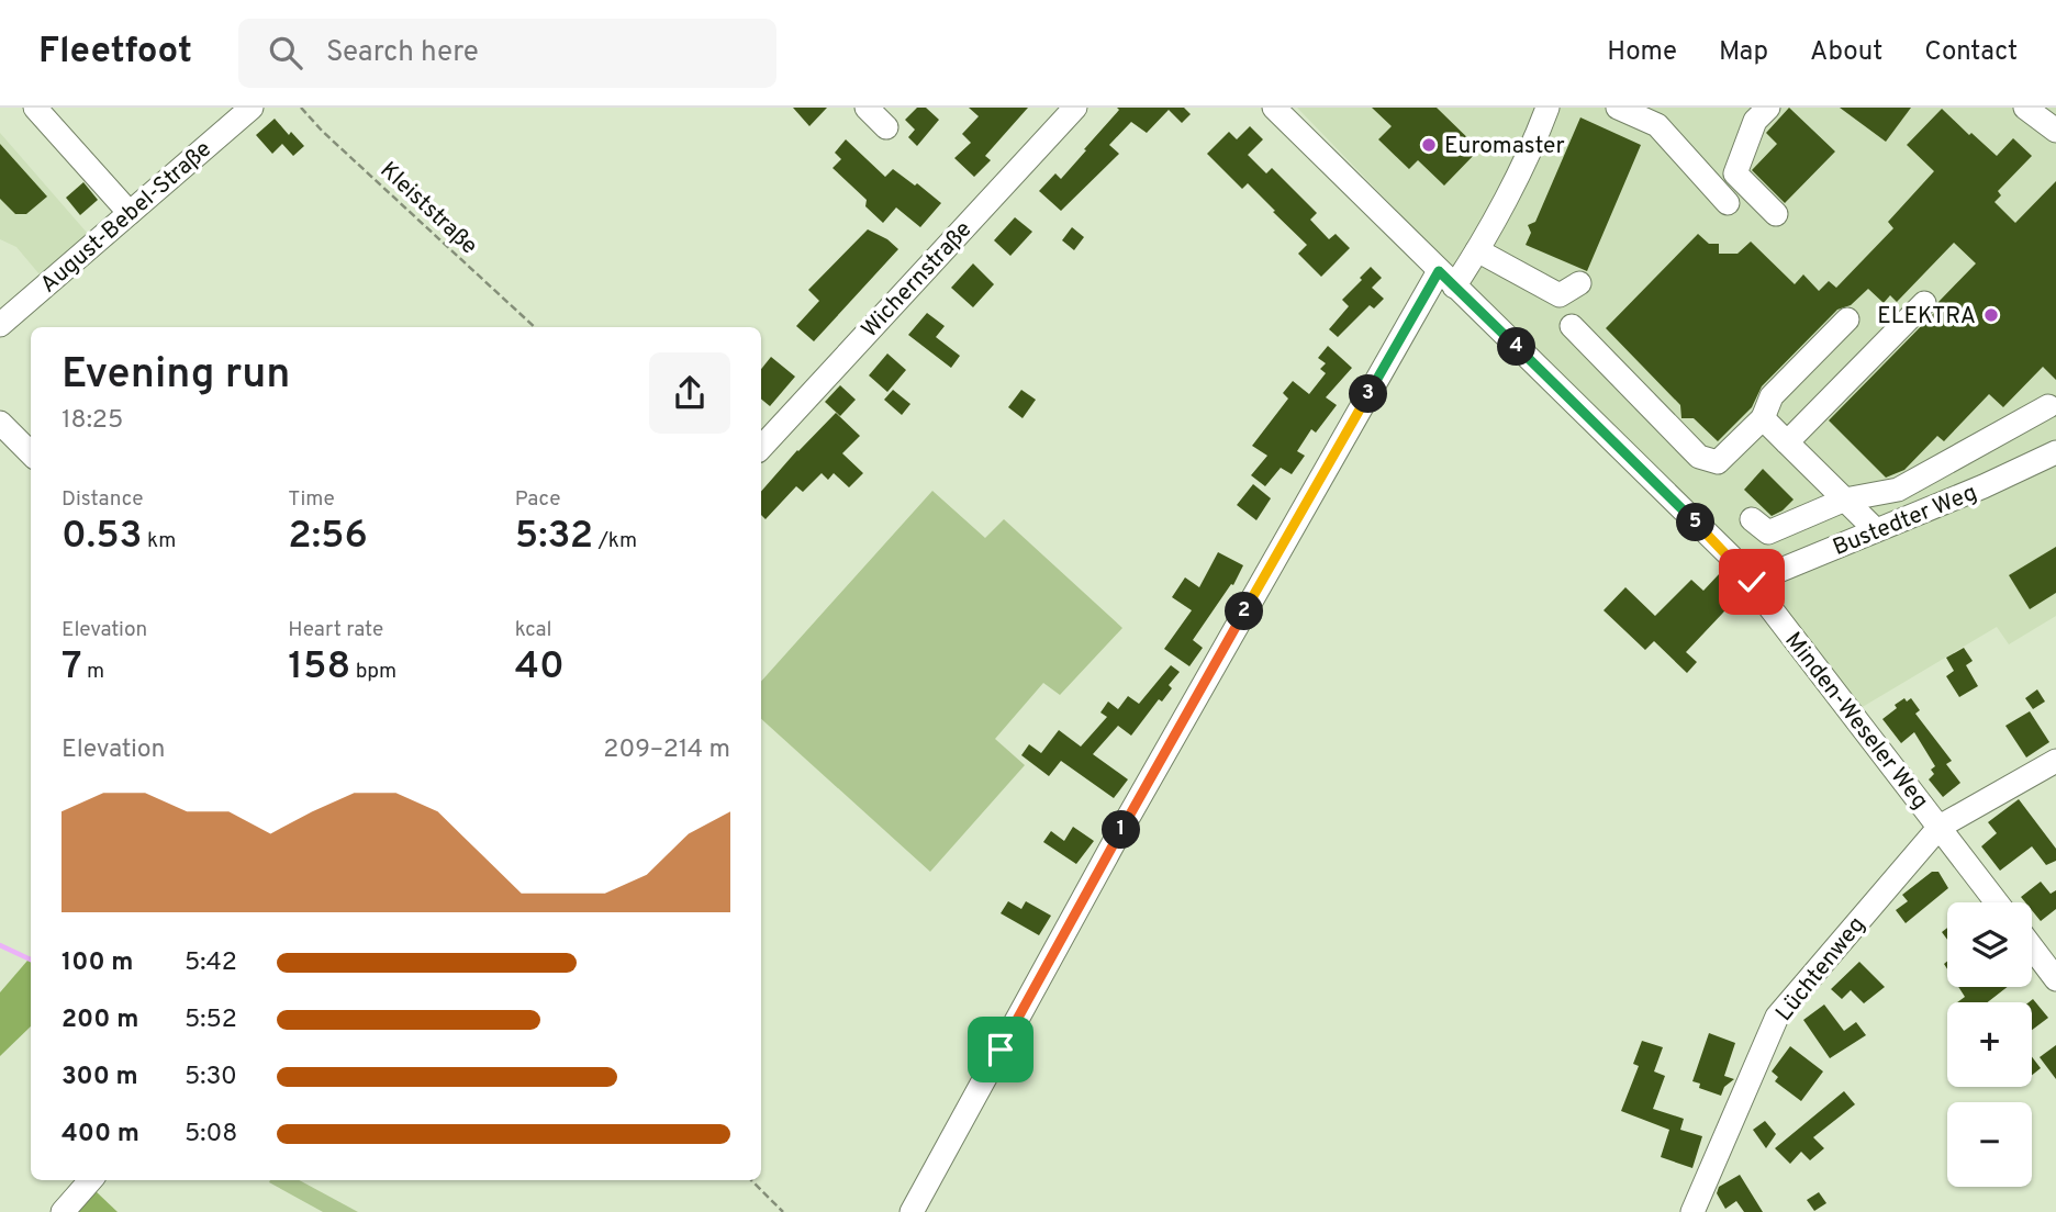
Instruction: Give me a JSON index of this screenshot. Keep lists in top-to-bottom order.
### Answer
{
  "streets": {
    "street": [
      "August-Bebel-Straße",
      "Wichernstraße",
      "Bustedter Weg",
      "Minden-Weseler Weg",
      "Lüchtenweg"
    ],
    "path": ["Kleiststraße"]
  },
  "crossings": [
    ["Bustedter Weg", "Minden-Weseler Weg"],
    ["Minden-Weseler Weg", "Lüchtenweg"]
  ],
  "places": ["Euromaster", "ELEKTRA"],
  "page": {
    "header": "Fleetfoot",
    "search": "Search here",
    "nav": [
      "Home",
      "Map",
      "About",
      "Contact"
    ],
    "pins": [
      "4",
      "3",
      "5",
      "2",
      "1"
    ],
    "heading": ["Evening run", "18:25"],
    "stats": [
      ["Distance", "0.53 km"],
      ["Time", "2:56"],
      ["Pace", "5:32 /km"],
      ["Elevation", "7 m"],
      ["Heart rate", "158 bpm"],
      ["kcal", "40"]
    ],
    "chart": ["Elevation", "209–214 m"],
    "map_buttons": ["+", "−"],
    "list": [
      {
        "name": "100 m",
        "note": "5:42"
      },
      {
        "name": "200 m",
        "note": "5:52"
      },
      {
        "name": "300 m",
        "note": "5:30"
      },
      {
        "name": "400 m",
        "note": "5:08"
      }
    ]
  }
}
